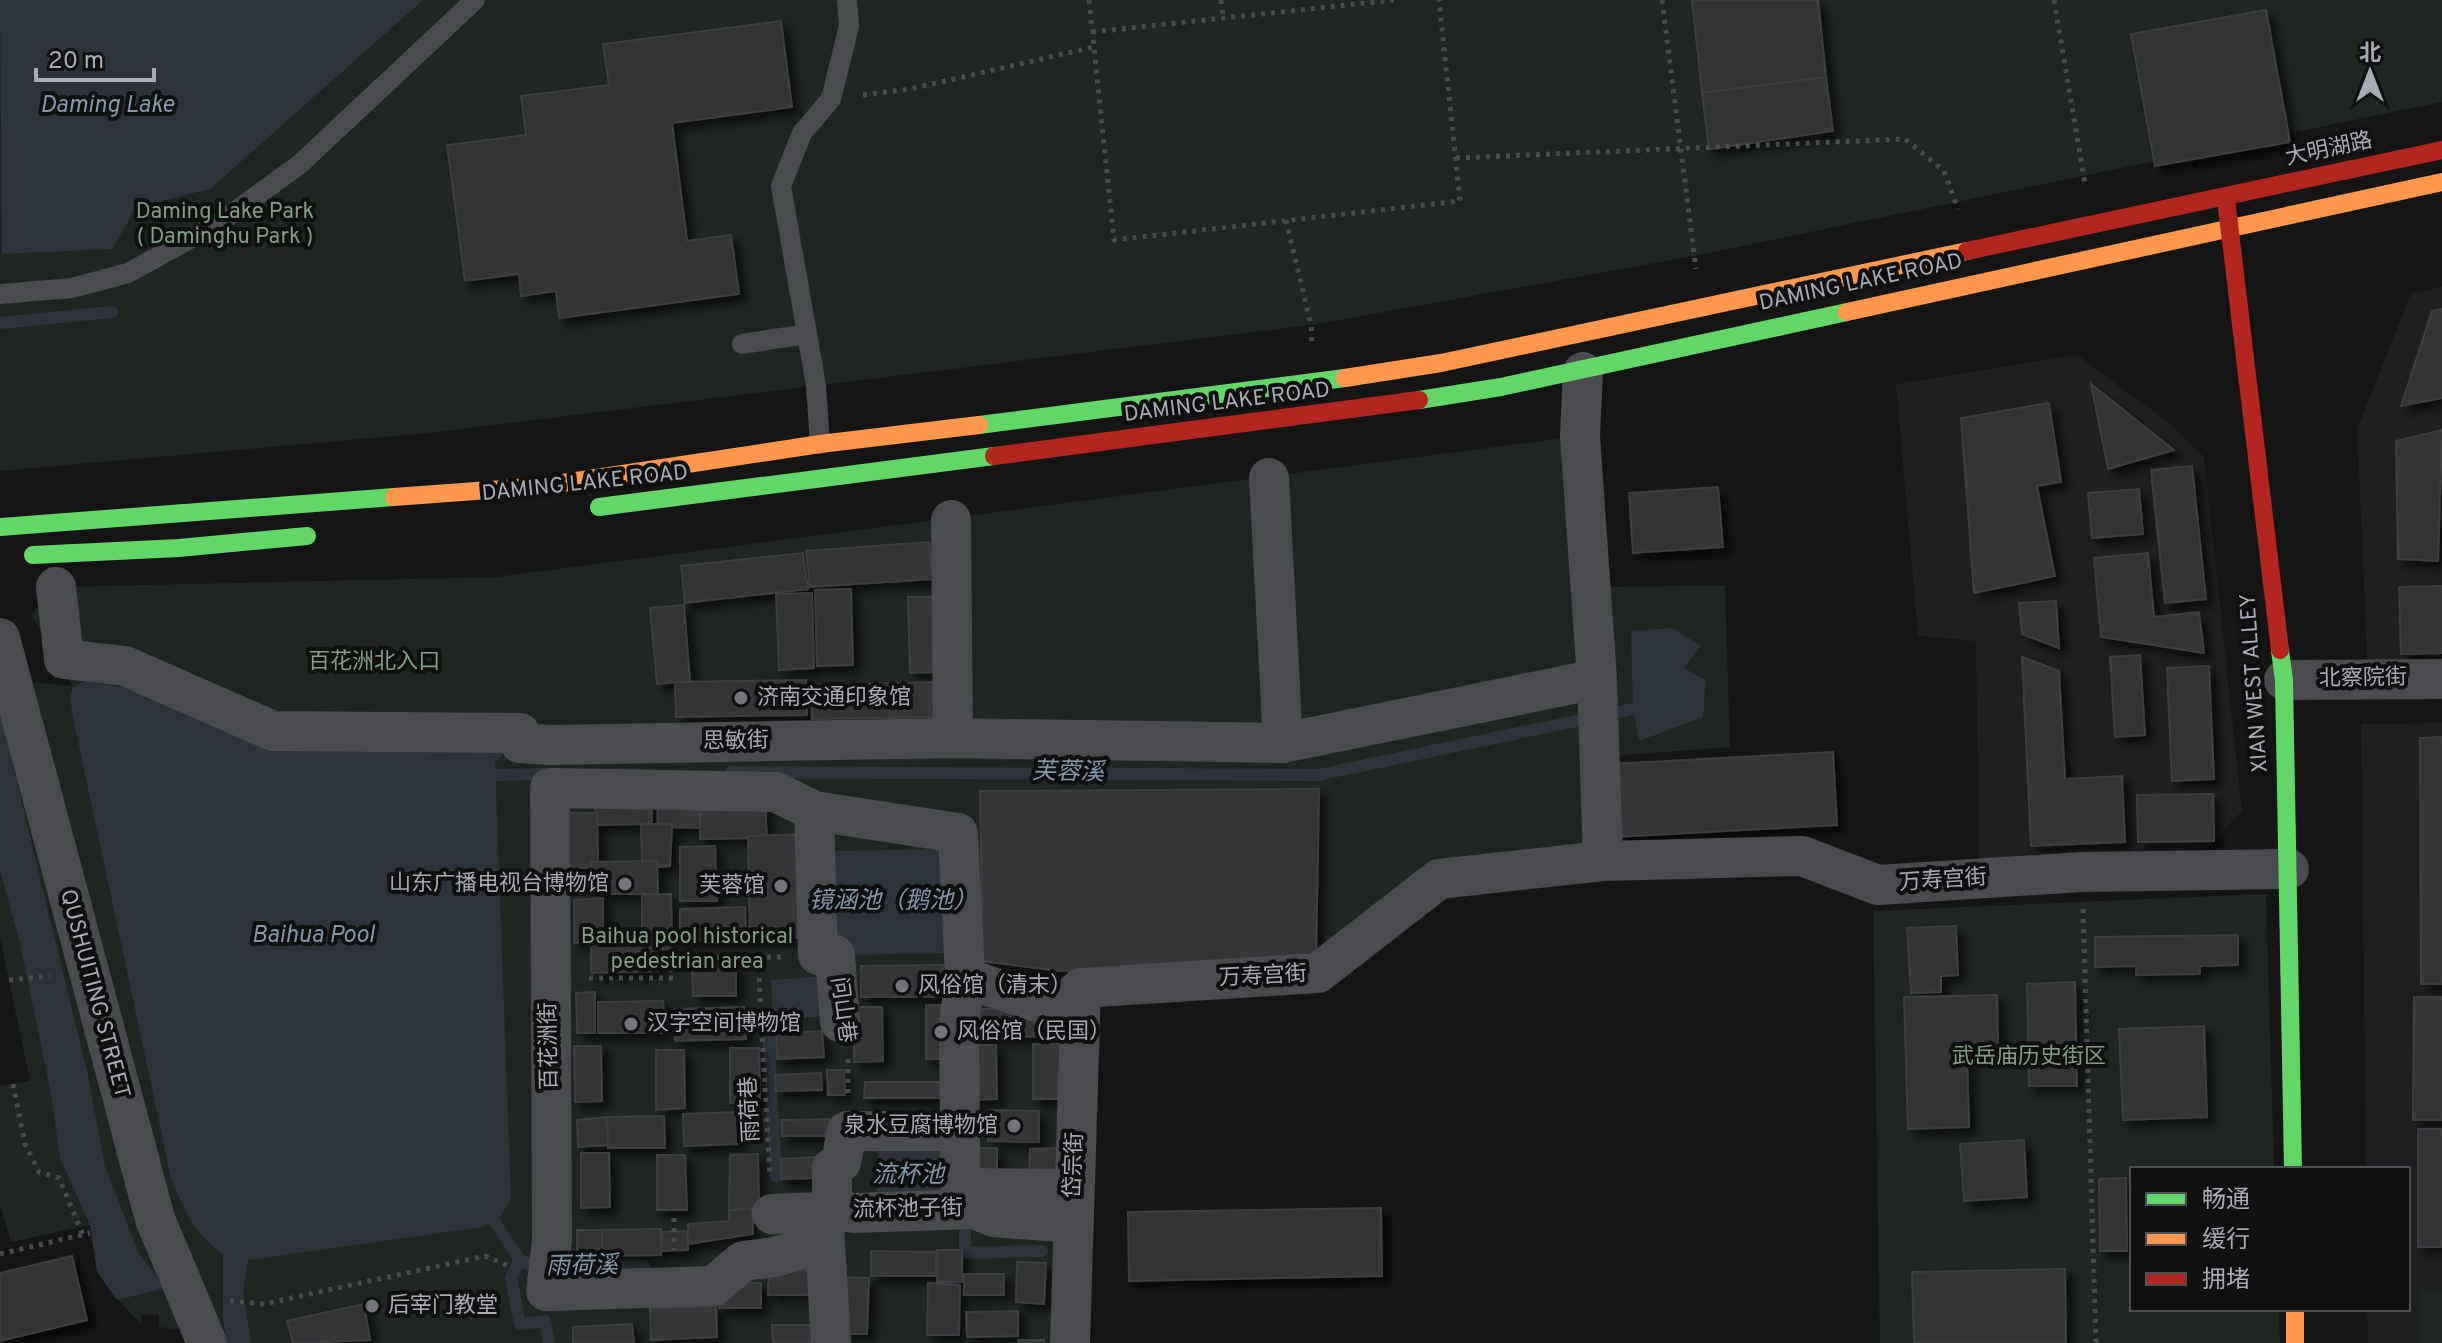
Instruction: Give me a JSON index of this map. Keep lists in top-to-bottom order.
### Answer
{
  "streets": {
    "main road": ["大明湖路", "DAMING LAKE ROAD", "XIAN WEST ALLEY"],
    "street": [
      "北察院街",
      "思敏街",
      "万寿宫街",
      "QUSHUITING STREET",
      "问山巷",
      "百花洲街",
      "岱宗街",
      "流杯池子街"
    ],
    "path": ["雨荷巷"]
  },
  "crossings": [
    ["大明湖路", "DAMING LAKE ROAD"],
    ["大明湖路", "XIAN WEST ALLEY"],
    ["DAMING LAKE ROAD", "XIAN WEST ALLEY"],
    ["北察院街", "XIAN WEST ALLEY"],
    ["XIAN WEST ALLEY", "万寿宫街"],
    ["万寿宫街", "岱宗街"],
    ["问山巷", "百花洲街"],
    ["百花洲街", "流杯池子街"],
    ["岱宗街", "流杯池子街"]
  ],
  "water": [
    "Daming Lake",
    "芙蓉溪",
    "镜涵池（鹅池）",
    "Baihua Pool",
    "流杯池",
    "雨荷溪"
  ],
  "parks": [
    "Daming Lake Park ( Daminghu Park )",
    "百花洲北入口",
    "Baihua pool historical pedestrian area",
    "武岳庙历史街区"
  ],
  "places": [
    "济南交通印象馆",
    "山东广播电视台博物馆",
    "芙蓉馆",
    "风俗馆（清末）",
    "汉字空间博物馆",
    "风俗馆（民国）",
    "泉水豆腐博物馆",
    "后宰门教堂"
  ],
  "legend": ["畅通", "缓行", "拥堵"],
  "scale_bar": "20 m",
  "north": "top"
}
